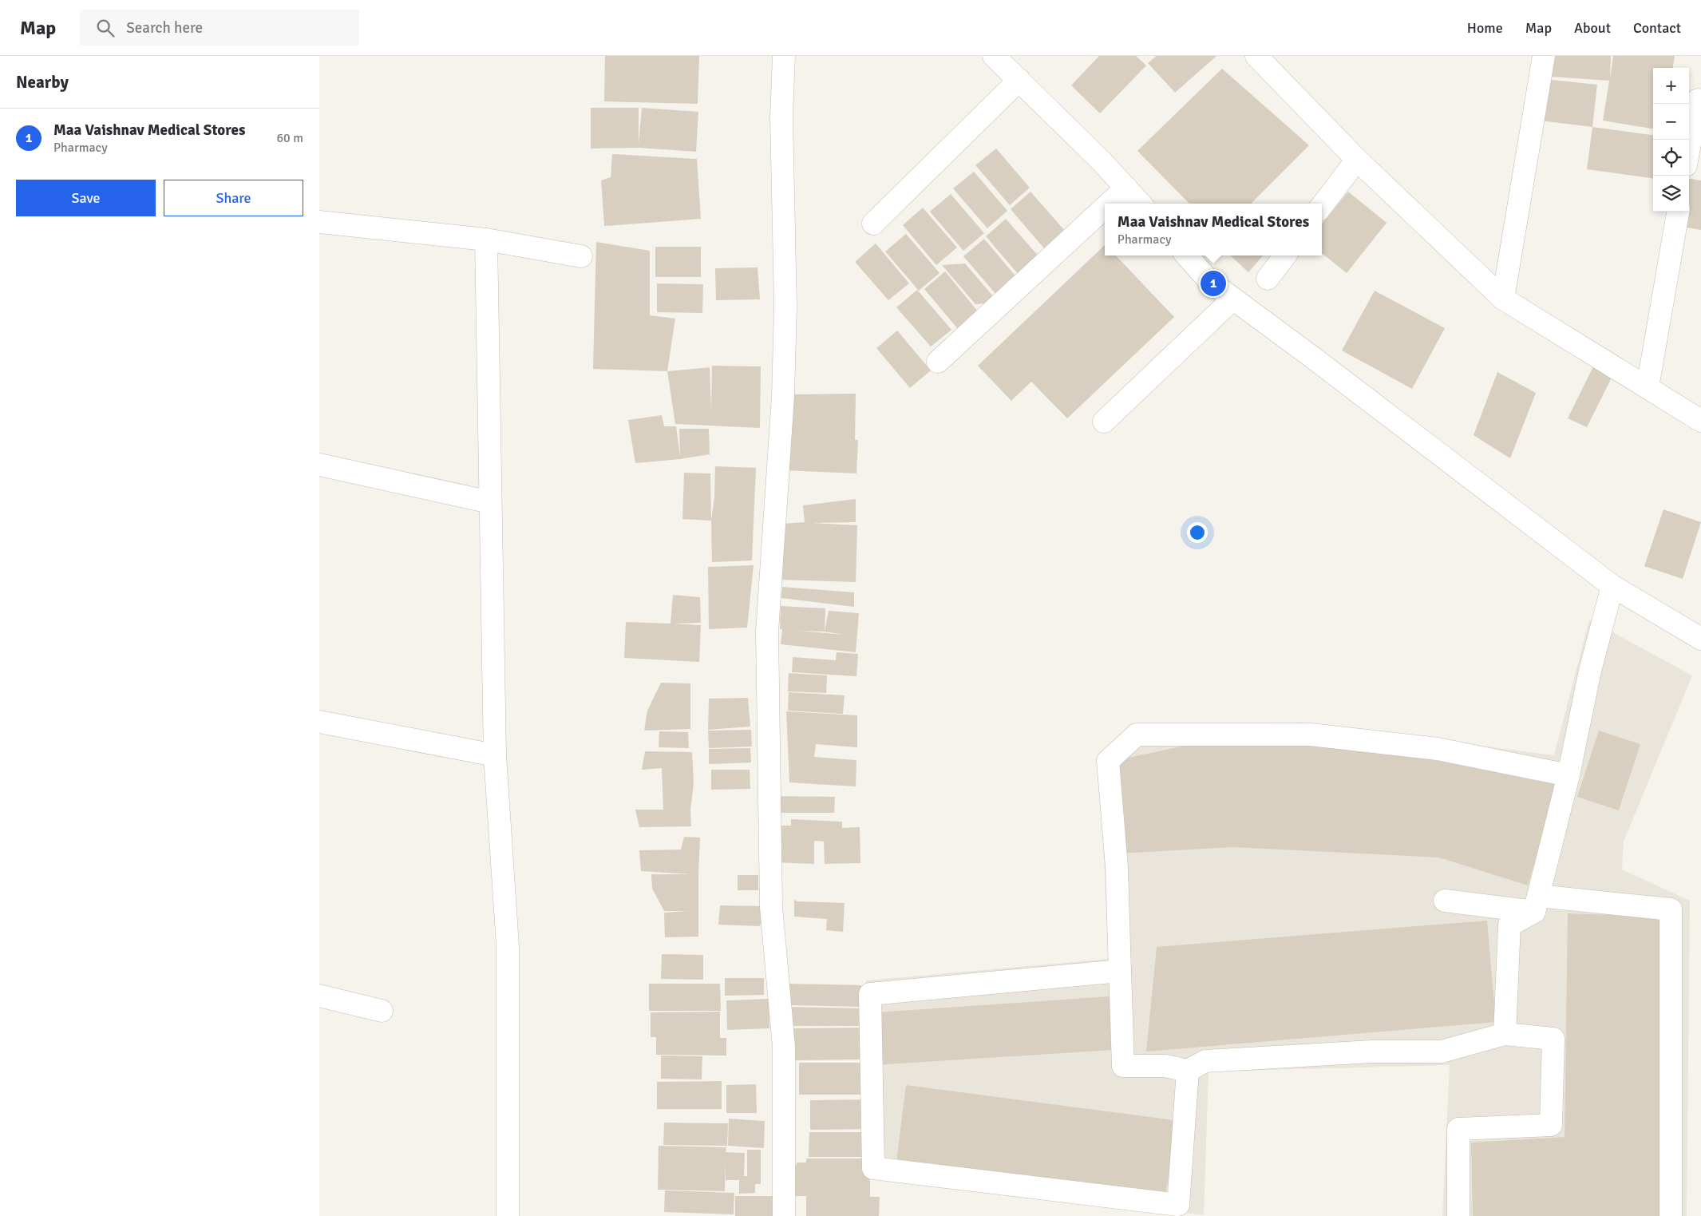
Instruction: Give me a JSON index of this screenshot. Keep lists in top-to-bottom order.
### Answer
{
  "page": {
    "header": "Map",
    "search": "Search here",
    "nav": [
      "Home",
      "Map",
      "About",
      "Contact"
    ],
    "heading": "Nearby",
    "map_buttons": ["+", "−"],
    "list": [
      {
        "mark": "1",
        "name": "Maa Vaishnav Medical Stores",
        "note": "Pharmacy",
        "value": "60 m"
      }
    ],
    "buttons": ["Save", "Share"],
    "popup": ["Maa Vaishnav Medical Stores", "Pharmacy"],
    "pins": "1"
  }
}
